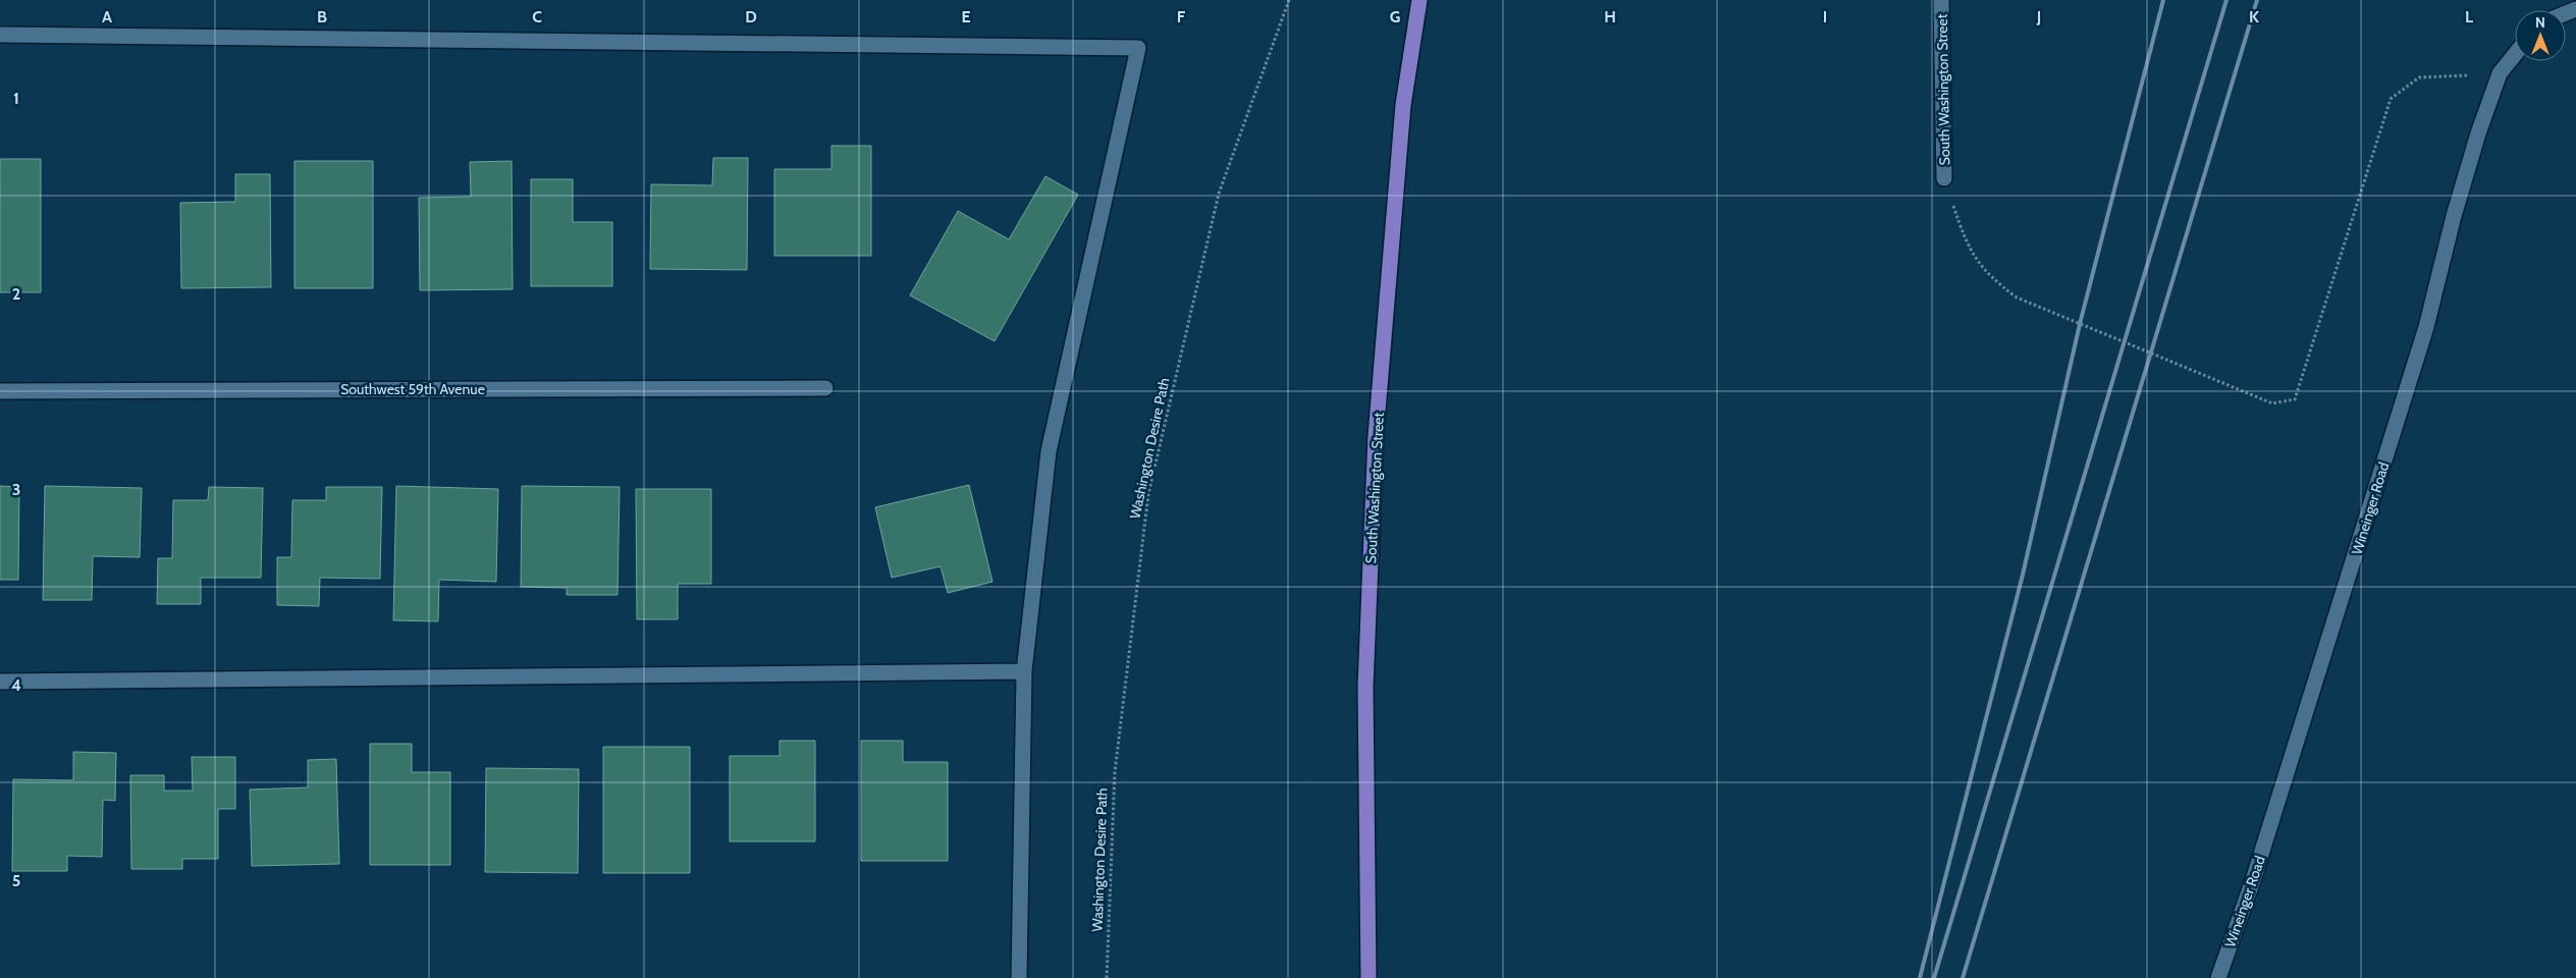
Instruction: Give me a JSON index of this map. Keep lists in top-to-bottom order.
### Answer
{
  "streets": {
    "main road": ["South Washington Street"],
    "street": ["Southwest 59th Avenue", "Wineinger Road"],
    "path": ["Washington Desire Path"]
  },
  "north": "top",
  "grid": {
    "columns": [
      "A",
      "B",
      "C",
      "D",
      "E",
      "F",
      "G",
      "H",
      "I",
      "J",
      "K",
      "L"
    ],
    "rows": [
      "1",
      "2",
      "3",
      "4",
      "5"
    ]
  }
}
